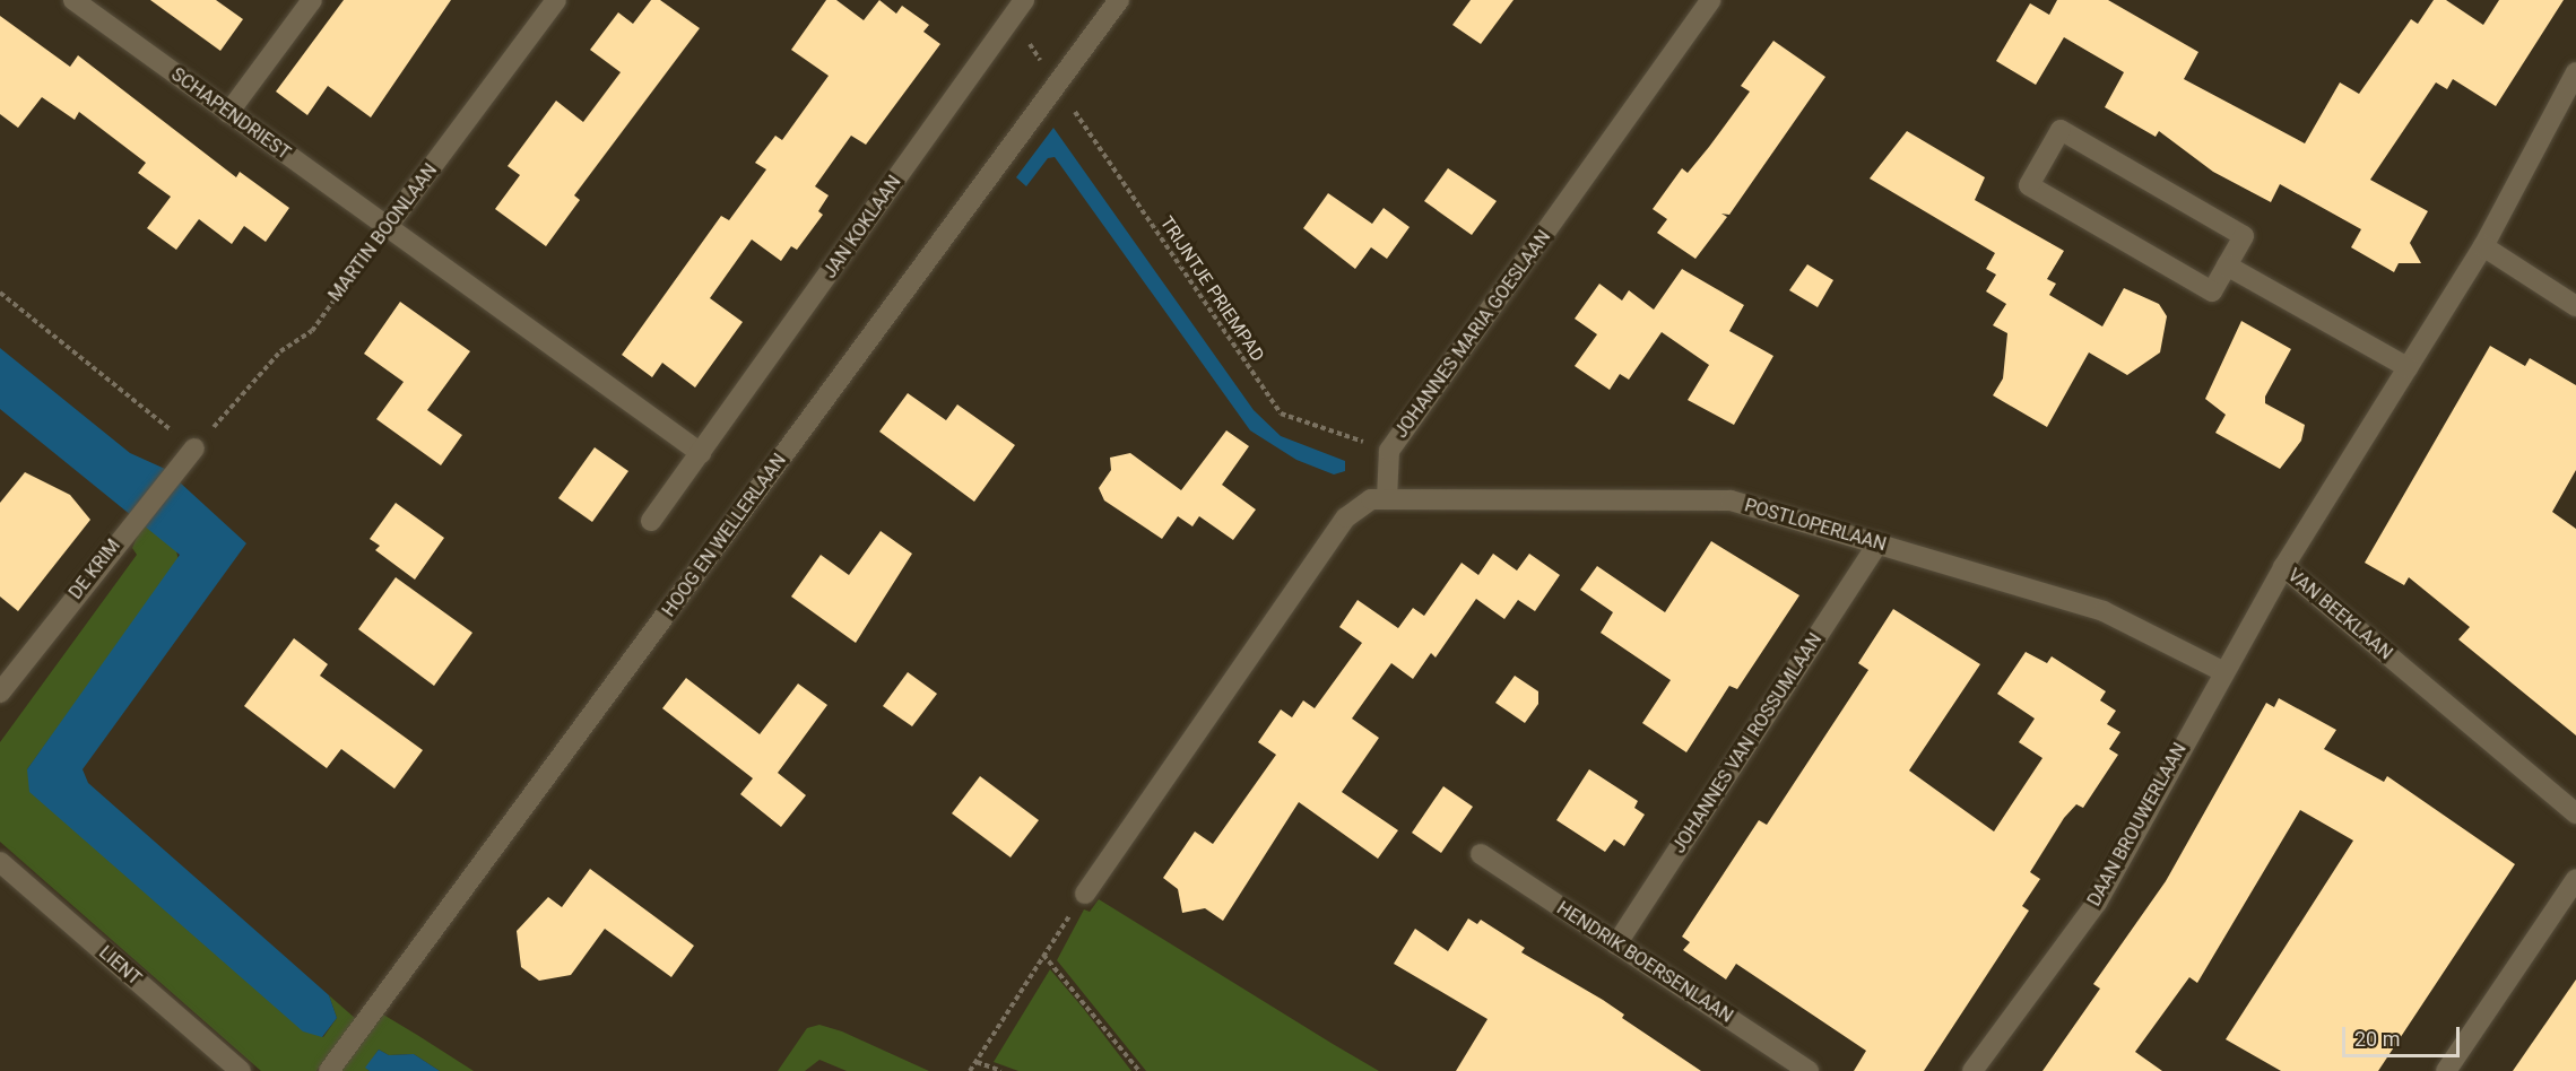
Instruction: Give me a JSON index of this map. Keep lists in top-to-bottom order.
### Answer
{
  "streets": {
    "street": [
      "SCHAPENDRIEST",
      "JAN KOKLAAN",
      "MARTIN BOONLAAN",
      "JOHANNES MARIA GOESLAAN",
      "POSTLOPERLAAN",
      "HOOG EN WELLERLAAN",
      "DE KRIM",
      "VAN BEEKLAAN",
      "JOHANNES VAN ROSSUMLAAN",
      "DAAN BROUWERLAAN",
      "HENDRIK BOERSENLAAN",
      "LIENT"
    ],
    "path": ["TRIJNTJE PRIEMPAD"]
  },
  "crossings": [
    ["SCHAPENDRIEST", "MARTIN BOONLAAN"],
    ["MARTIN BOONLAAN", "DE KRIM"],
    ["TRIJNTJE PRIEMPAD", "JOHANNES MARIA GOESLAAN"],
    ["TRIJNTJE PRIEMPAD", "HOOG EN WELLERLAAN"],
    ["JOHANNES MARIA GOESLAAN", "POSTLOPERLAAN"],
    ["POSTLOPERLAAN", "JOHANNES VAN ROSSUMLAAN"],
    ["POSTLOPERLAAN", "DAAN BROUWERLAAN"],
    ["VAN BEEKLAAN", "DAAN BROUWERLAAN"],
    ["JOHANNES VAN ROSSUMLAAN", "HENDRIK BOERSENLAAN"]
  ],
  "scale_bar": "20 m"
}
